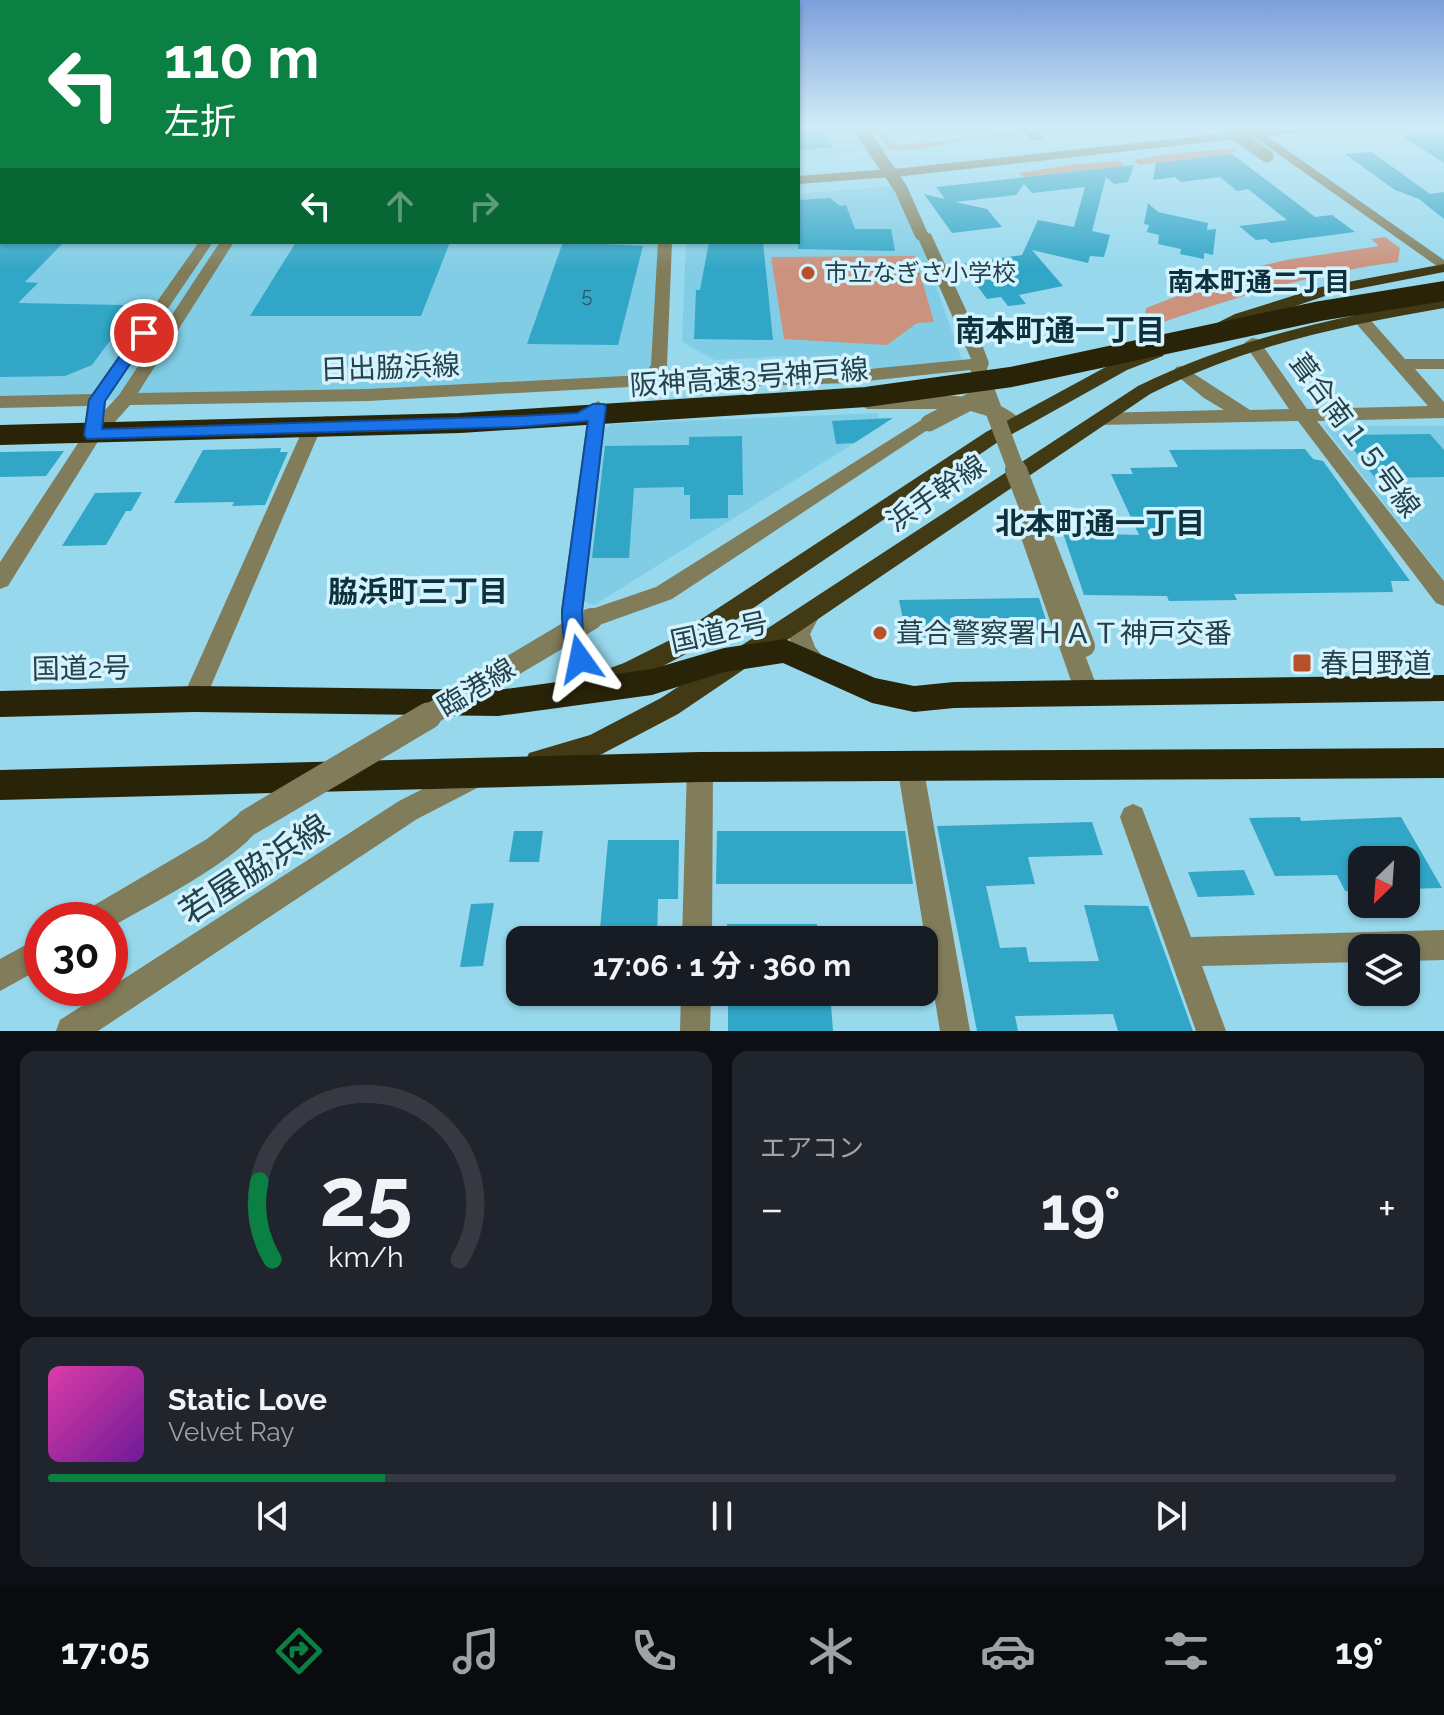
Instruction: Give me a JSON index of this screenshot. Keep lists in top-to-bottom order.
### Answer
{
  "streets": {
    "highway": ["阪神高速3号神戸線", "国道2号"],
    "main road": ["浜手幹線"],
    "street": [
      "日出脇浜線",
      "葺合南１５号線",
      "臨港線",
      "若屋脇浜線"
    ]
  },
  "crossings": [
    ["葺合南１５号線", "浜手幹線"],
    ["浜手幹線", "国道2号"],
    ["浜手幹線", "若屋脇浜線"]
  ],
  "districts": [
    "南本町通二丁目",
    "南本町通一丁目",
    "北本町通一丁目",
    "脇浜町三丁目"
  ],
  "places": {
    "other": ["市立なぎさ小学校", "葺合警察署ＨＡＴ神戸交番"],
    "transit": ["春日野道"]
  },
  "house_numbers": ["5"],
  "north": "bottom left",
  "page": {
    "turn": ["110 m", "左折"],
    "limit": "30",
    "trip": "17:06 · 1 分 · 360 m",
    "tile": "エアコン",
    "heat": ["−", "19°", "+"],
    "song": ["Static Love", "Velvet Ray"],
    "tabs": ["17:05", "19°"],
    "gauge": ["25", "km/h"]
  }
}
